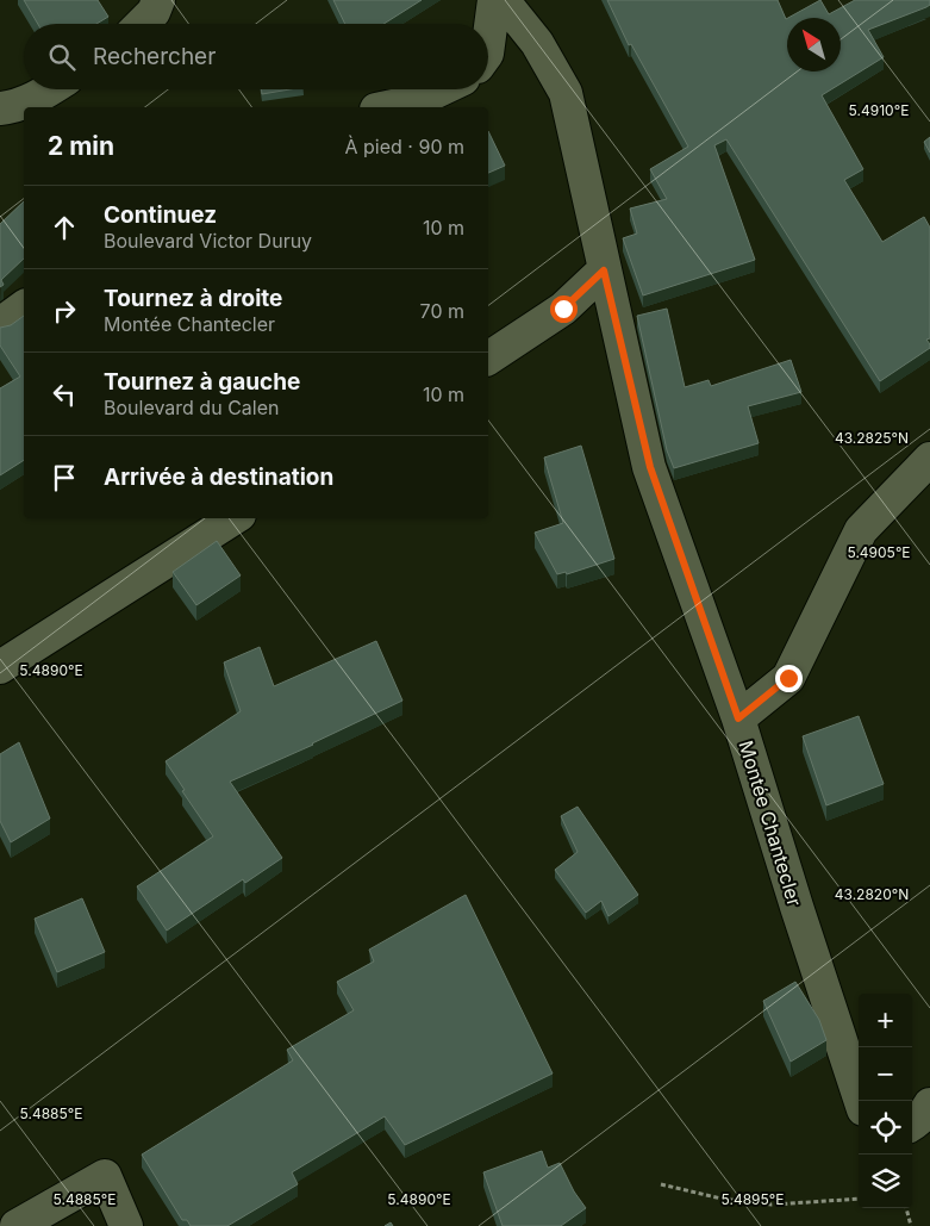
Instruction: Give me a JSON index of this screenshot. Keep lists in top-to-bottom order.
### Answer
{
  "streets": {
    "street": ["Montée Chantecler"]
  },
  "north": "top left",
  "page": {
    "search": "Rechercher",
    "heading": ["2 min", "À pied · 90 m"],
    "list": [
      ["Continuez", "Boulevard Victor Duruy", "10 m"],
      ["Tournez à droite", "Montée Chantecler", "70 m"],
      ["Tournez à gauche", "Boulevard du Calen", "10 m"],
      "Arrivée à destination"
    ],
    "map_buttons": ["+", "−"]
  },
  "coordinates": [
    "5.4910°E",
    "43.2825°N",
    "5.4905°E",
    "5.4890°E",
    "43.2820°N",
    "5.4885°E",
    "5.4895°E"
  ]
}
